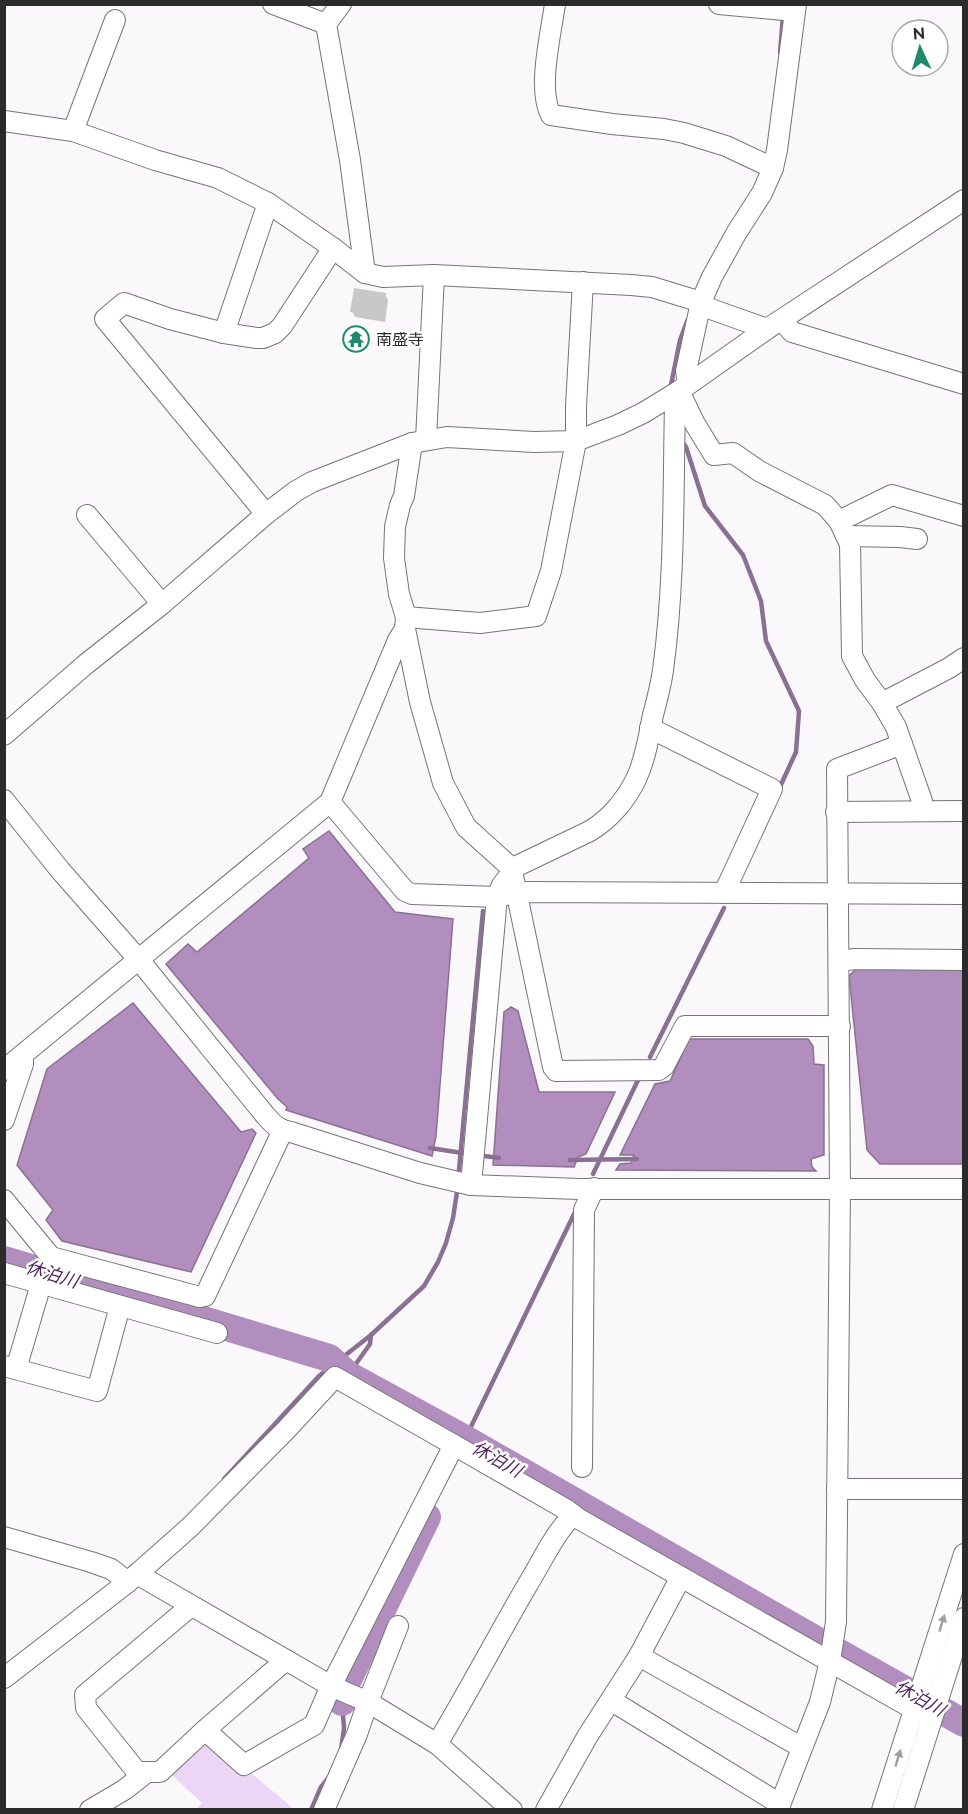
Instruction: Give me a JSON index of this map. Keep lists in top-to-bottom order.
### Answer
{
  "water": ["休泊川"],
  "places": {
    "temple": ["南盛寺"]
  },
  "north": "top"
}
